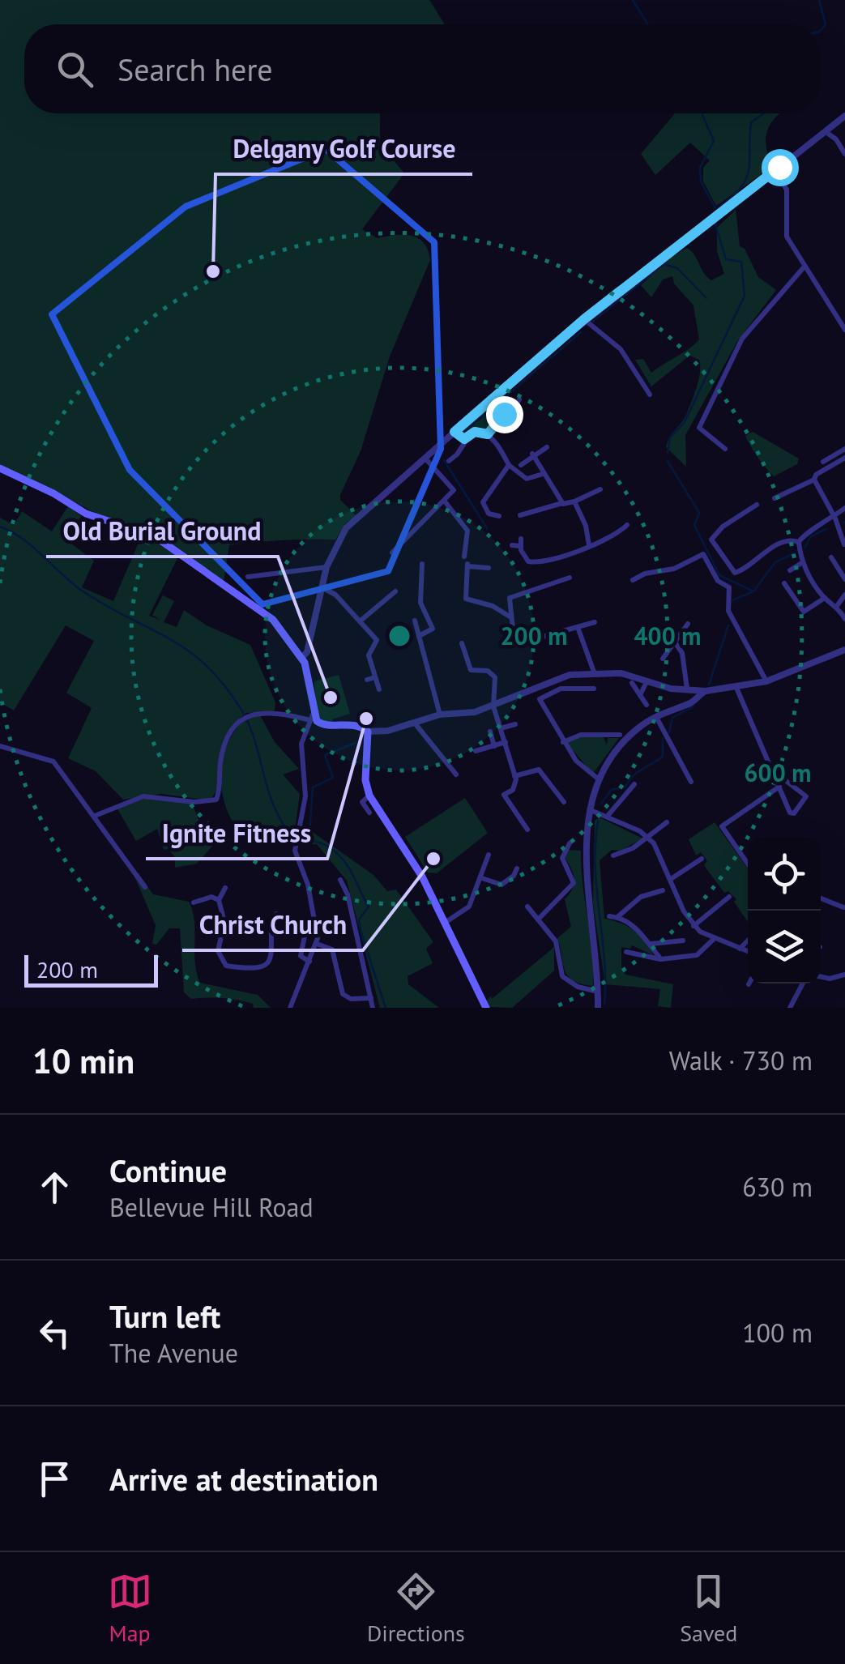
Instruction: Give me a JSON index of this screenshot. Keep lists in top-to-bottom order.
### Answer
{
  "places": [
    "Delgany Golf Course",
    "Old Burial Ground",
    "Ignite Fitness",
    "Christ Church"
  ],
  "scale_bar": "200 m",
  "page": {
    "search": "Search here",
    "scale": "200 m",
    "heading": ["10 min", "Walk · 730 m"],
    "list": [
      ["Continue", "Bellevue Hill Road", "630 m"],
      ["Turn left", "The Avenue", "100 m"],
      "Arrive at destination"
    ],
    "nav": ["Map", "Directions", "Saved"]
  },
  "rings": ["200 m", "400 m", "600 m"]
}
